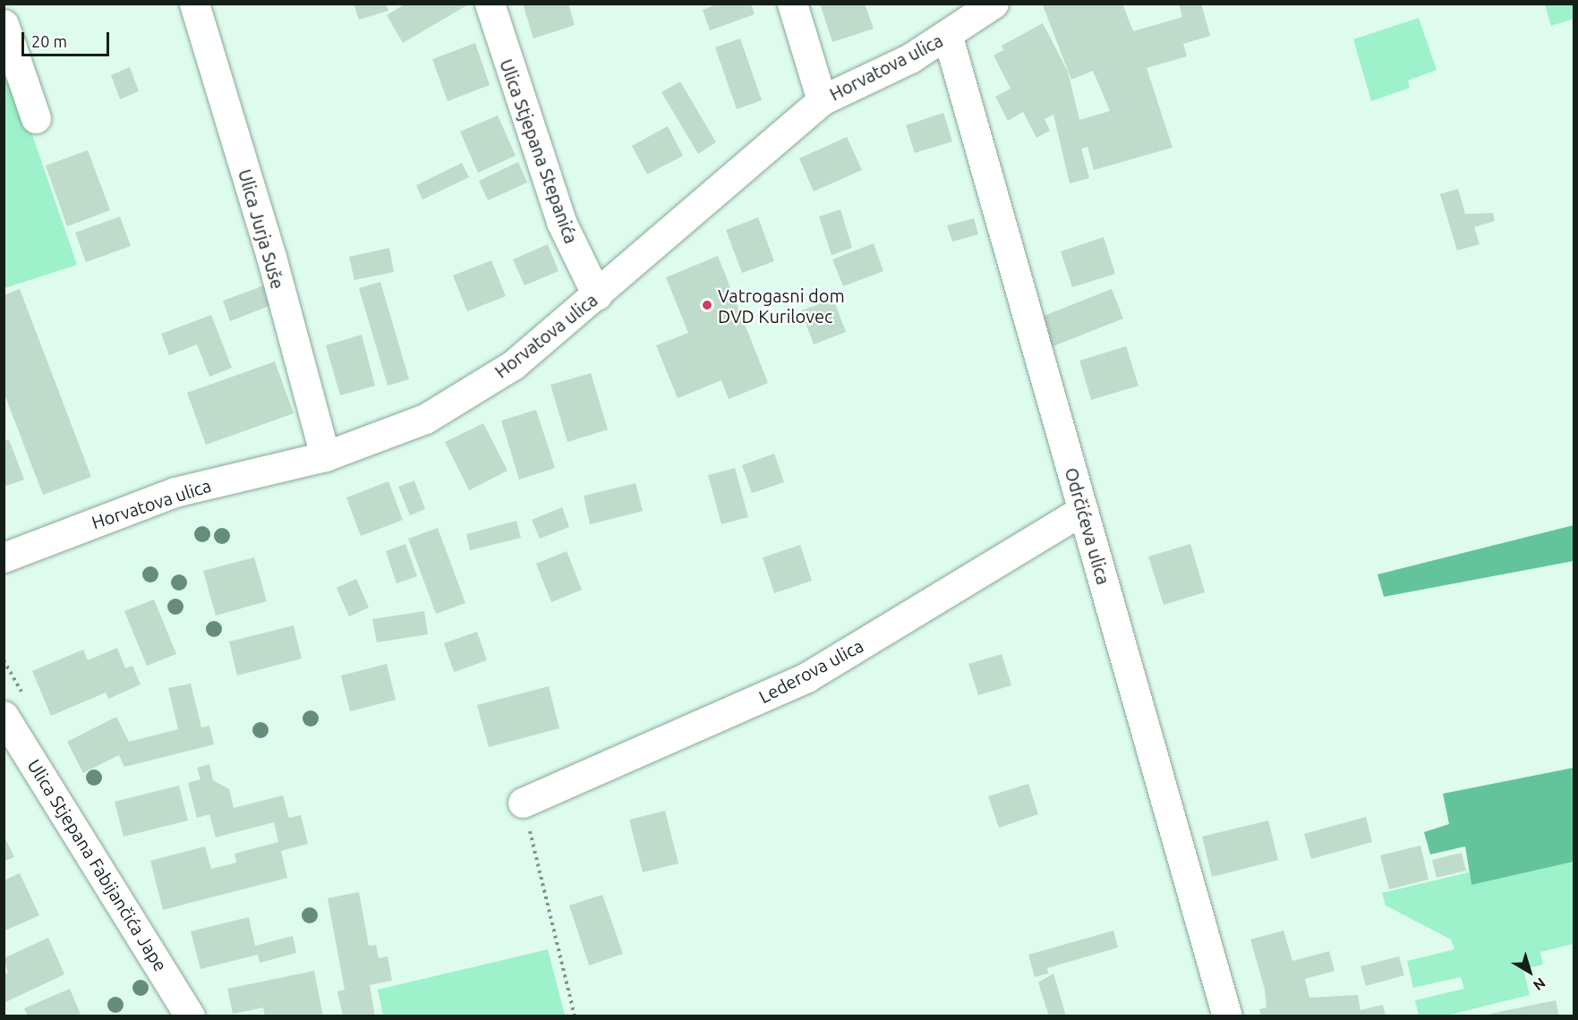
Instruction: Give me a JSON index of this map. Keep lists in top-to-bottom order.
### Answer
{
  "streets": {
    "street": [
      "Horvatova ulica",
      "Ulica Stjepana Stepanića",
      "Ulica Jurja Suše",
      "Odrčićeva ulica",
      "Lederova ulica",
      "Ulica Stjepana Fabijančića Jape"
    ]
  },
  "crossings": [
    ["Horvatova ulica", "Ulica Stjepana Stepanića"],
    ["Horvatova ulica", "Ulica Jurja Suše"],
    ["Horvatova ulica", "Odrčićeva ulica"],
    ["Odrčićeva ulica", "Lederova ulica"]
  ],
  "places": ["Vatrogasni dom DVD Kurilovec"],
  "scale_bar": "20 m",
  "north": "bottom right"
}
